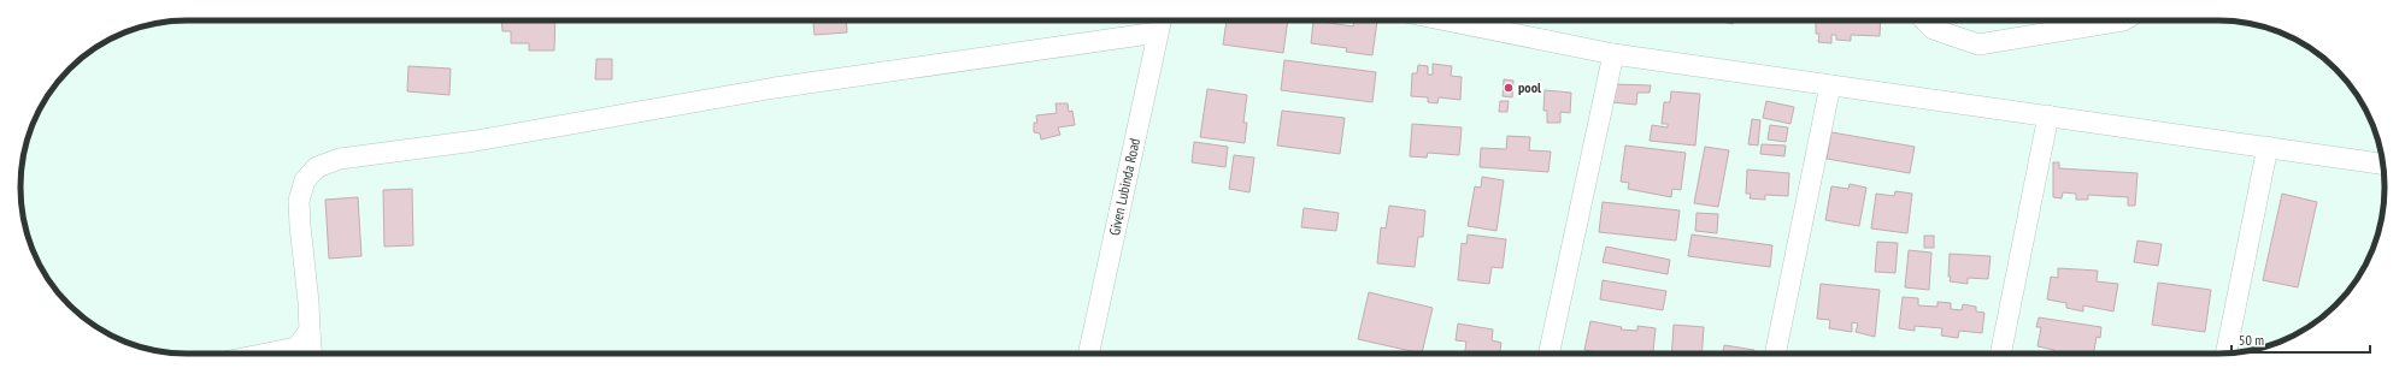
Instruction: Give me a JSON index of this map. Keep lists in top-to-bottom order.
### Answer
{
  "streets": {
    "street": ["Given Lubinda Road"]
  },
  "places": ["pool"],
  "scale_bar": "50 m"
}
